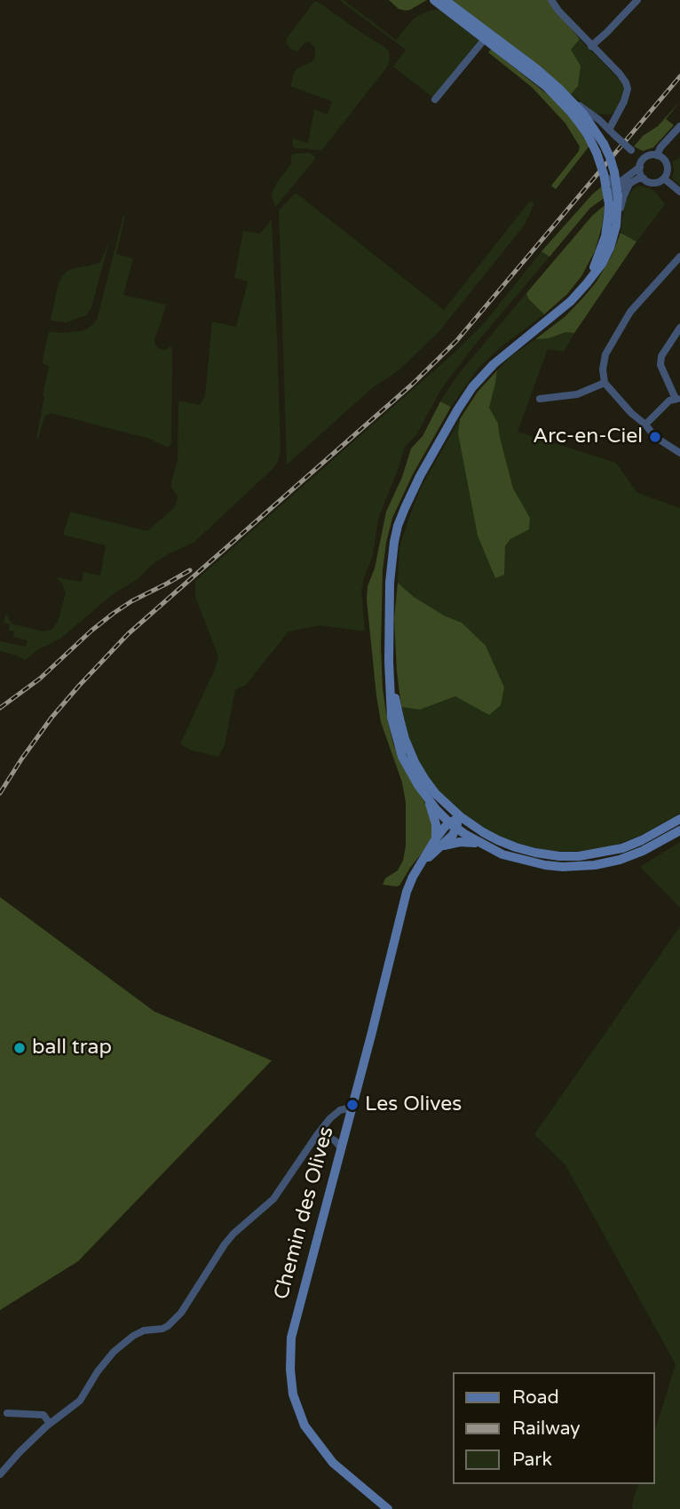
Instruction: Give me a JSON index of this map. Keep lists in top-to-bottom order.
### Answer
{
  "streets": {
    "main road": ["Chemin des Olives"]
  },
  "places": ["Arc-en-Ciel", "ball trap", "Les Olives"],
  "legend": ["Road", "Railway", "Park"]
}
